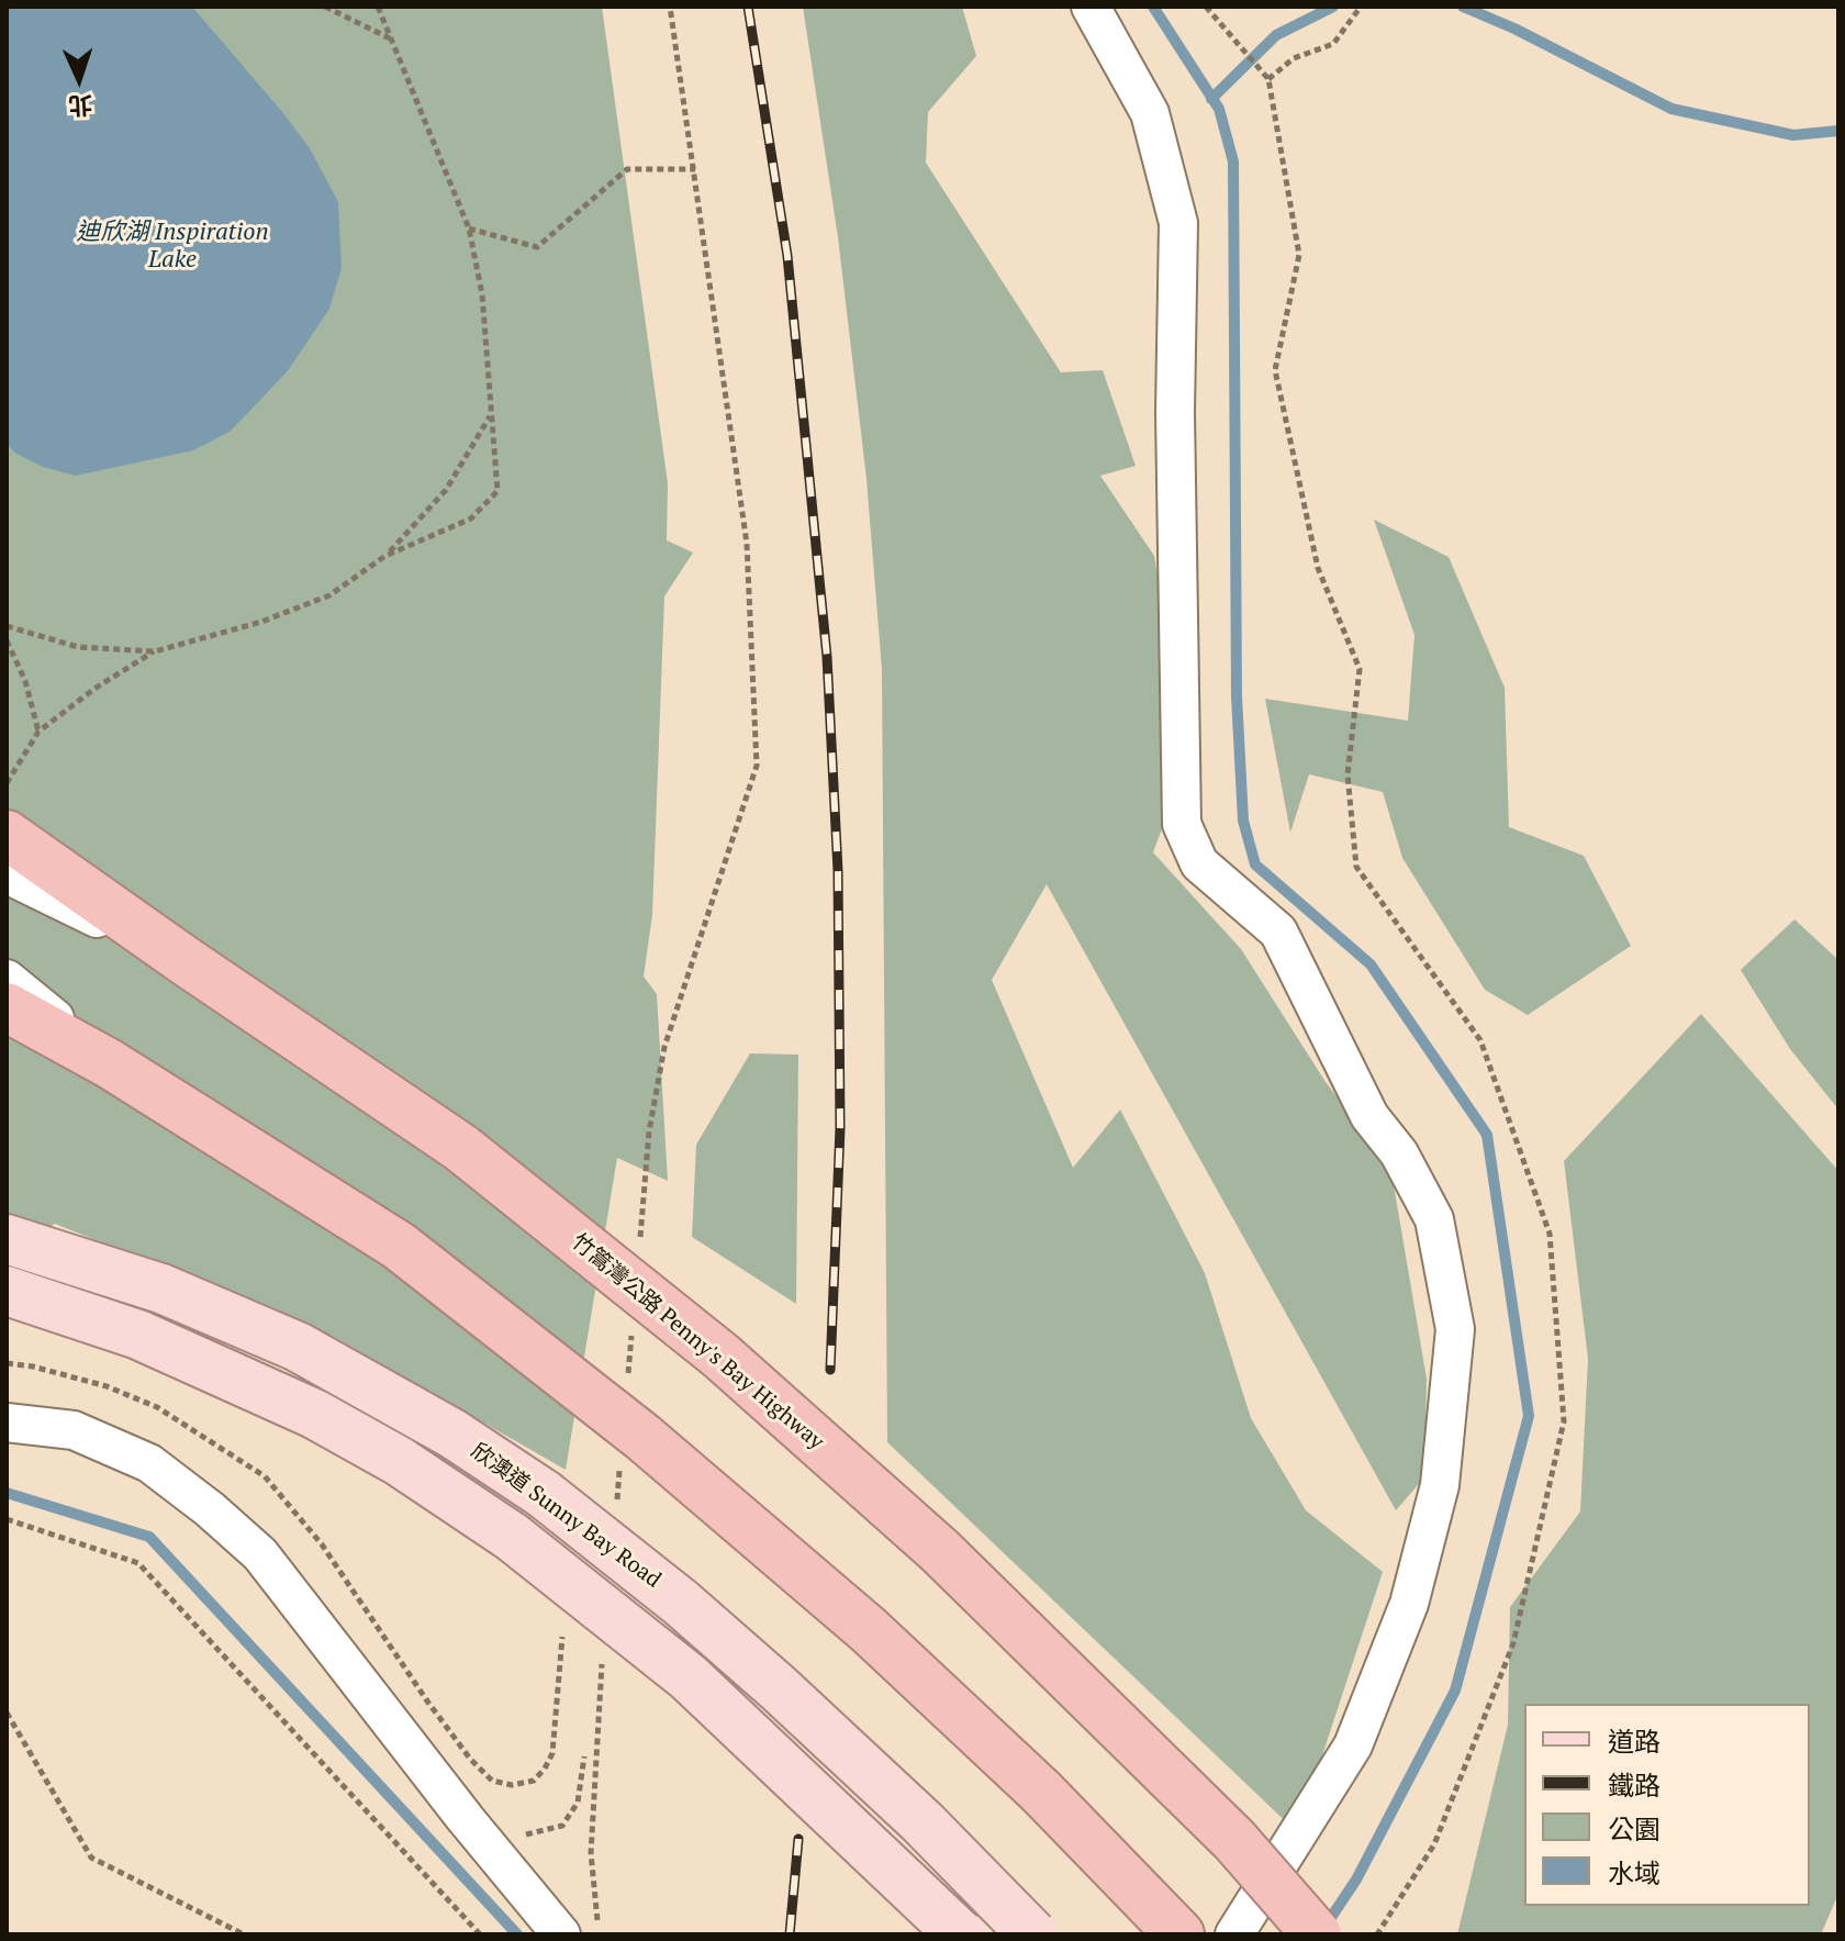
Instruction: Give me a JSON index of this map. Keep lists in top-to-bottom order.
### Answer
{
  "streets": {
    "highway": ["竹篙灣公路 Penny's Bay Highway"],
    "main road": ["欣澳道 Sunny Bay Road"]
  },
  "water": ["迪欣湖 Inspiration Lake"],
  "legend": [
    "道路",
    "鐵路",
    "公園",
    "水域"
  ],
  "north": "bottom"
}
